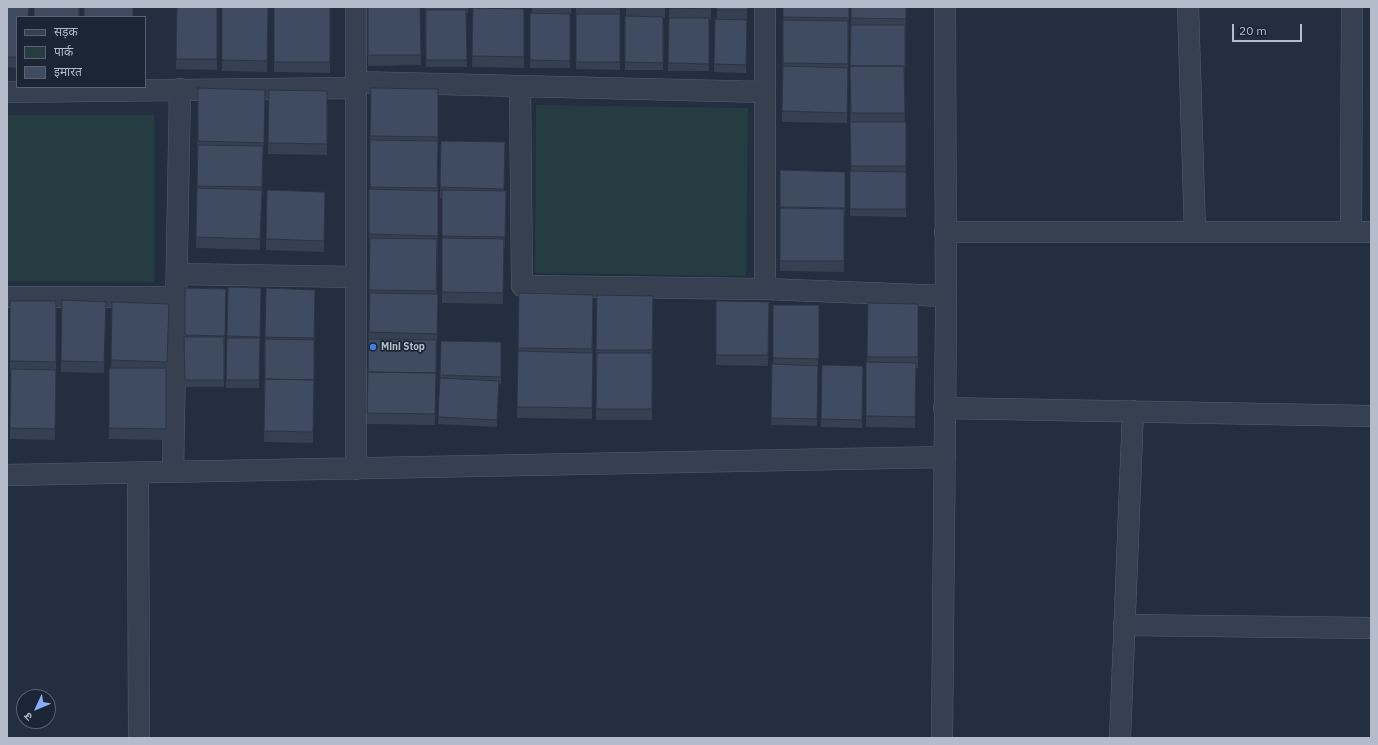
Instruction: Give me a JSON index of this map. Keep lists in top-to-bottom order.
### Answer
{
  "places": ["Mini Stop"],
  "legend": ["सड़क", "पार्क", "इमारत"],
  "scale_bar": "20 m",
  "north": "bottom left"
}
